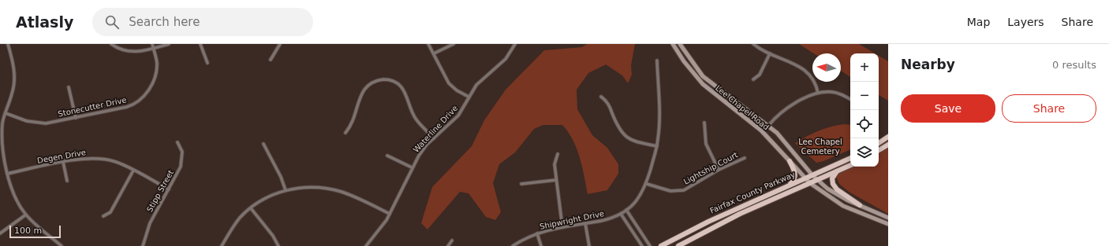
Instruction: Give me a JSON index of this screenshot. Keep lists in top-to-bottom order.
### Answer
{
  "streets": {
    "highway": ["Fairfax County Parkway"],
    "main road": ["Lee Chapel Road"],
    "street": [
      "Stonecutter Drive",
      "Waterline Drive",
      "Degen Drive",
      "Lightship Court",
      "Stipp Street",
      "Shipwright Drive"
    ]
  },
  "crossings": [
    ["Lee Chapel Road", "Fairfax County Parkway"],
    ["Degen Drive", "Stipp Street"],
    ["Lightship Court", "Shipwright Drive"]
  ],
  "parks": ["Lee Chapel Cemetery"],
  "scale_bar": "100 m",
  "north": "left",
  "page": {
    "header": "Atlasly",
    "search": "Search here",
    "nav": ["Map", "Layers", "Share"],
    "heading": ["Nearby", "0 results"],
    "map_buttons": ["+", "−"],
    "buttons": ["Save", "Share"],
    "scale": "100 m"
  }
}
